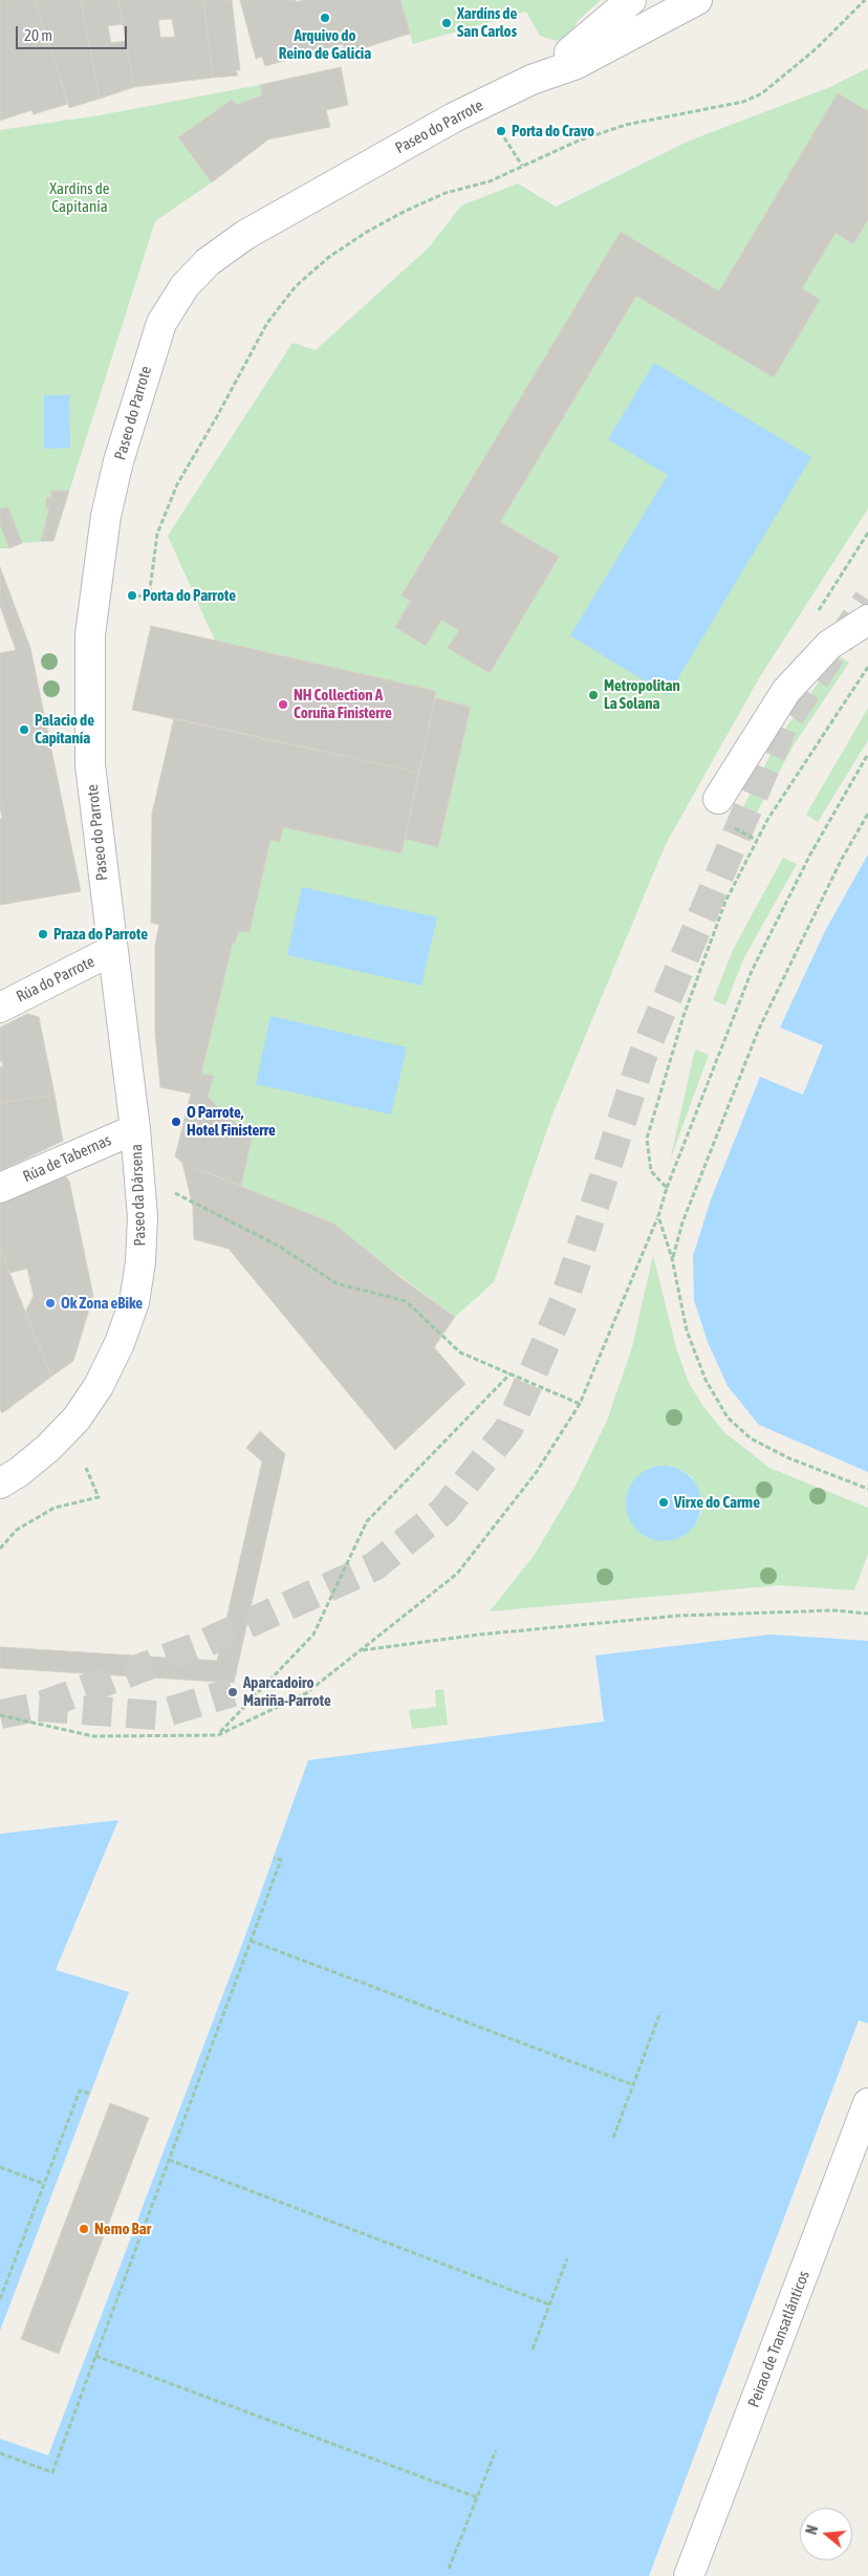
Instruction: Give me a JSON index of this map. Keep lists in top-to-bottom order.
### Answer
{
  "streets": {
    "street": [
      "Paseo do Parrote",
      "Rúa do Parrote",
      "Rúa de Tabernas",
      "Paseo da Dársena",
      "Peirao de Transatlánticos"
    ]
  },
  "crossings": [
    ["Paseo do Parrote", "Rúa do Parrote"],
    ["Paseo do Parrote", "Paseo da Dársena"],
    ["Rúa do Parrote", "Paseo da Dársena"],
    ["Rúa de Tabernas", "Paseo da Dársena"]
  ],
  "parks": ["Xardíns de Capitanía"],
  "places": [
    "Arquivo do Reino de Galicia",
    "Xardíns de San Carlos",
    "Porta do Cravo",
    "Porta do Parrote",
    "Metropolitan La Solana",
    "NH Collection A Coruña Finisterre",
    "Palacio de Capitanía",
    "Praza do Parrote",
    "O Parrote, Hotel Finisterre",
    "Ok Zona eBike",
    "Virxe do Carme",
    "Aparcadoiro Mariña-Parrote",
    "Nemo Bar"
  ],
  "scale_bar": "20 m",
  "north": "left"
}
